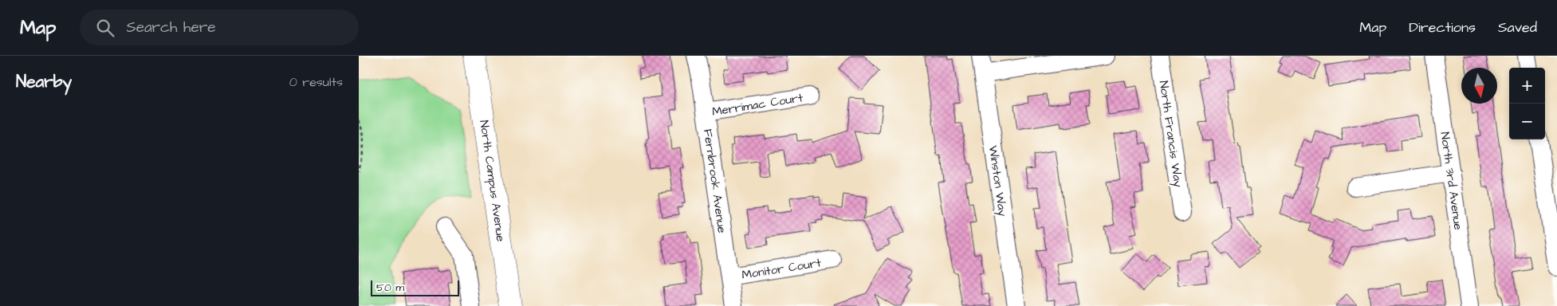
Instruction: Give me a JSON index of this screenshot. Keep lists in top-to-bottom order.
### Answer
{
  "streets": {
    "main road": ["North Campus Avenue"],
    "street": [
      "Merrimac Court",
      "North Francis Way",
      "Fernbrook Avenue",
      "Winston Way",
      "North 3rd Avenue",
      "Monitor Court"
    ]
  },
  "crossings": [
    ["Merrimac Court", "Fernbrook Avenue"],
    ["Fernbrook Avenue", "Monitor Court"]
  ],
  "scale_bar": "50 m",
  "north": "bottom",
  "page": {
    "header": "Map",
    "search": "Search here",
    "nav": ["Map", "Directions", "Saved"],
    "heading": ["Nearby", "0 results"],
    "map_buttons": ["+", "−"],
    "scale": "50 m"
  }
}
